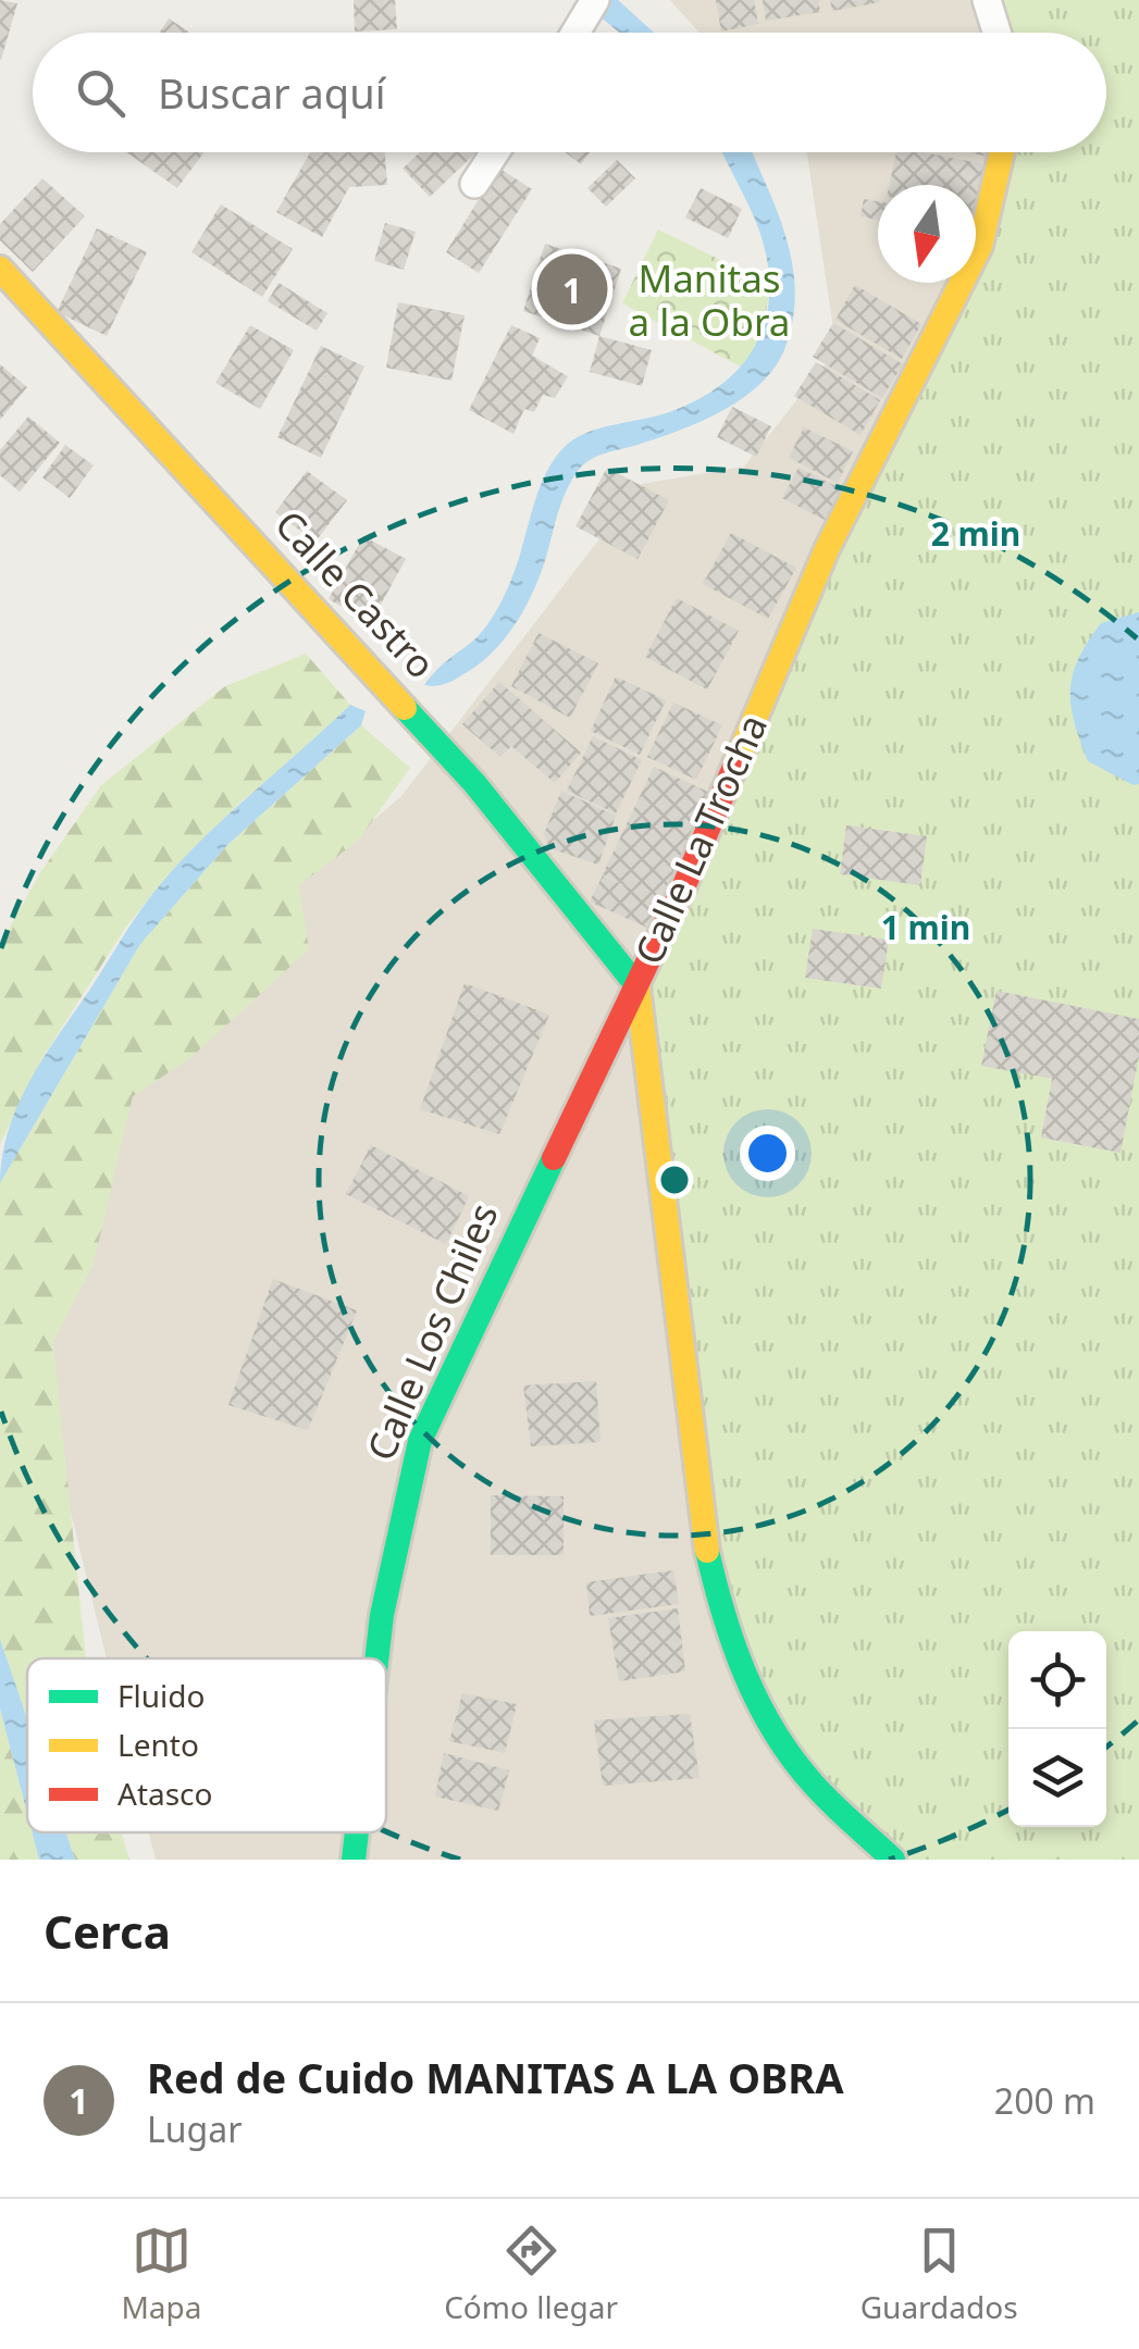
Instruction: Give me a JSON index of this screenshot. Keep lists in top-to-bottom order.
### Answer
{
  "streets": {
    "street": ["Calle Castro", "Calle La Trocha", "Calle Los Chiles"]
  },
  "crossings": [
    ["Calle Castro", "Calle La Trocha"],
    ["Calle Castro", "Calle Los Chiles"],
    ["Calle La Trocha", "Calle Los Chiles"]
  ],
  "parks": ["Manitas a la Obra"],
  "legend": ["Fluido", "Lento", "Atasco"],
  "north": "bottom",
  "page": {
    "search": "Buscar aquí",
    "pins": "1",
    "heading": "Cerca",
    "list": [
      {
        "mark": "1",
        "name": "Red de Cuido MANITAS A LA OBRA",
        "note": "Lugar",
        "value": "200 m"
      }
    ],
    "nav": ["Mapa", "Cómo llegar", "Guardados"]
  },
  "rings": ["2 min", "1 min"]
}
